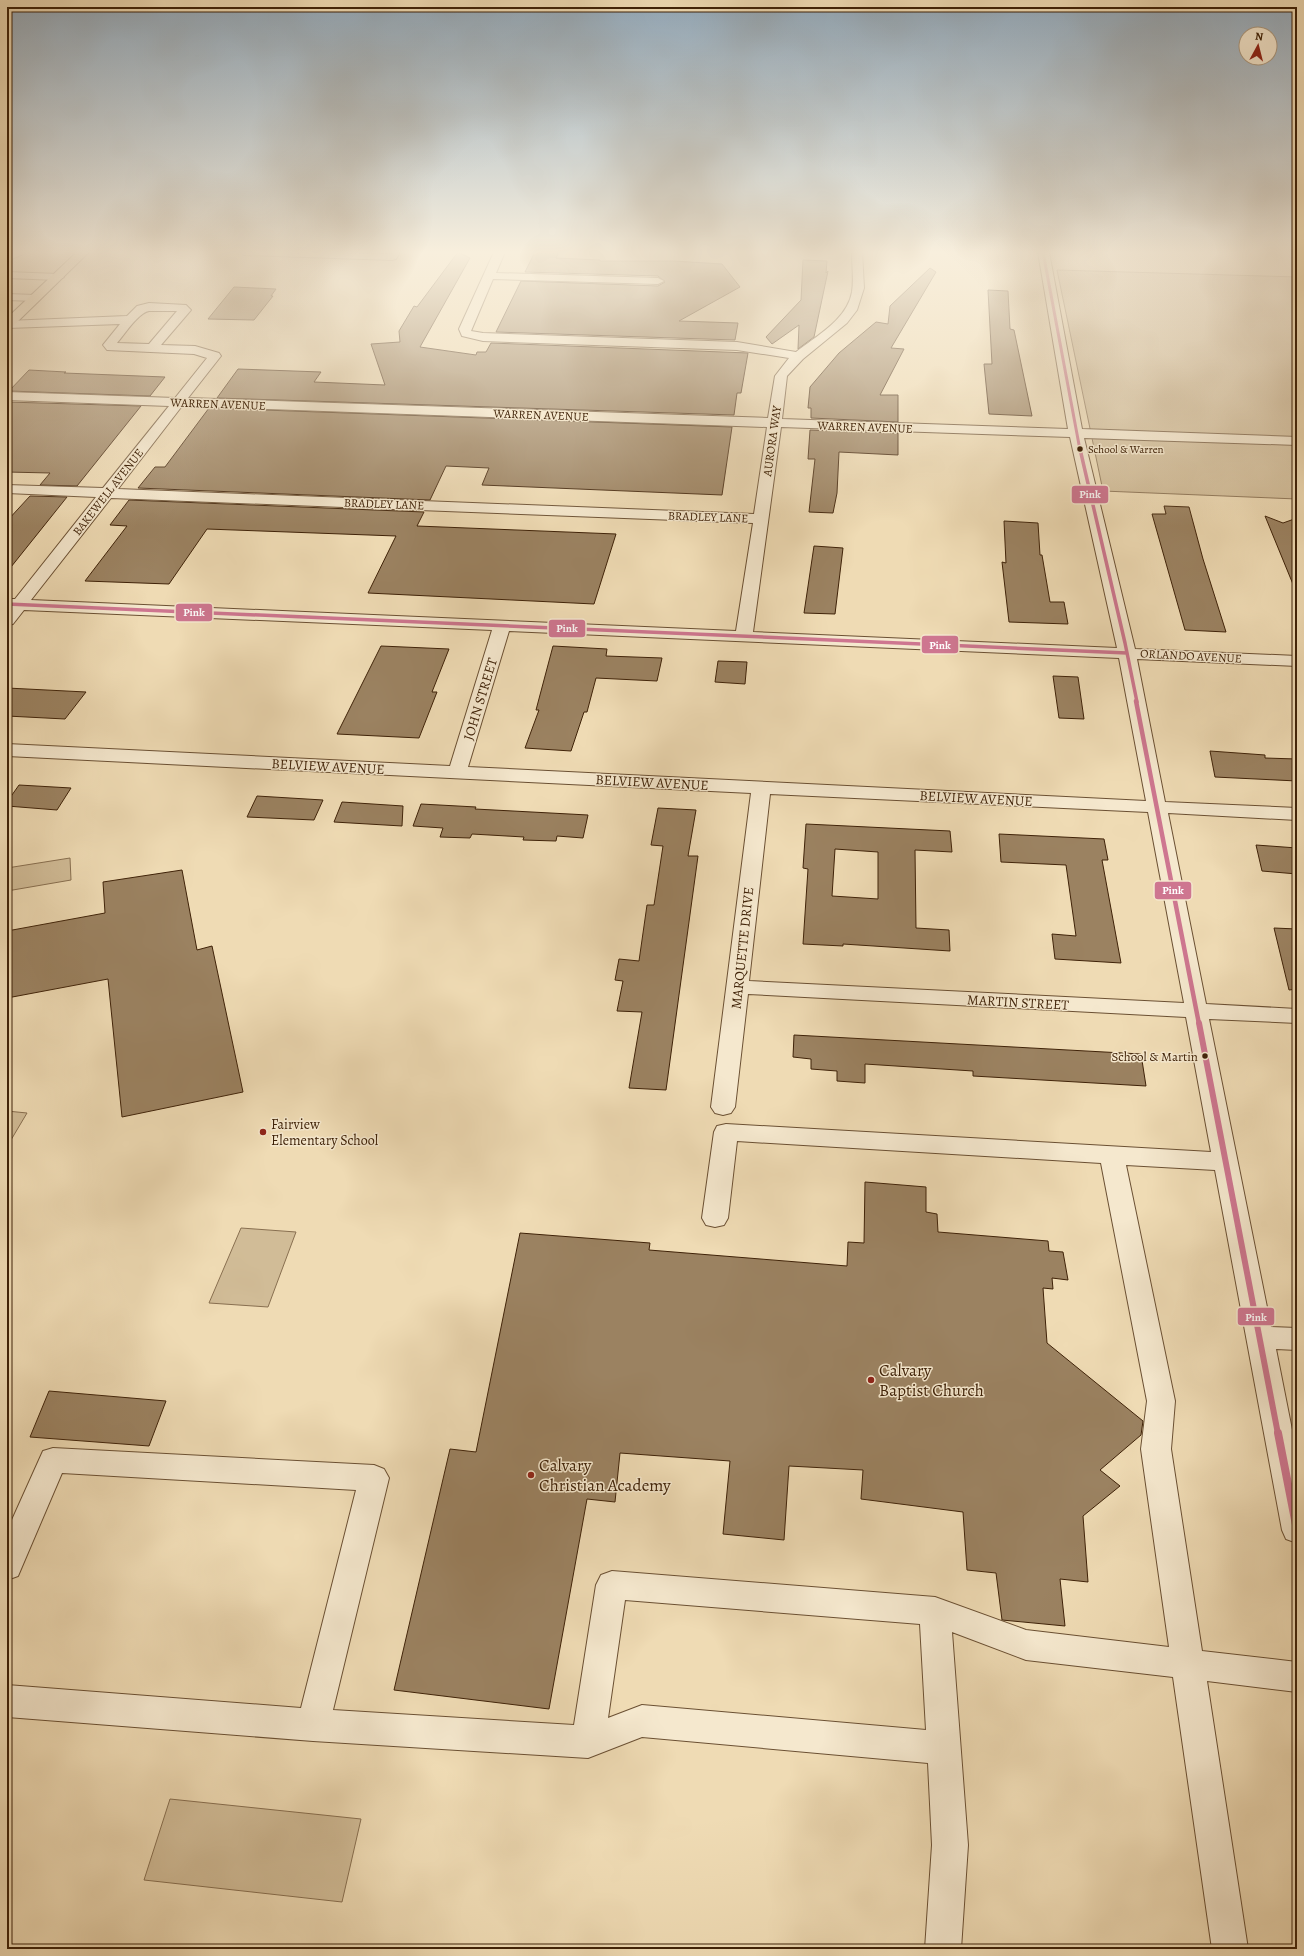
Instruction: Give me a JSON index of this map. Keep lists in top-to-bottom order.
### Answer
{
  "streets": {
    "street": [
      "WARREN AVENUE",
      "AURORA WAY",
      "BAKEWELL AVENUE",
      "BRADLEY LANE",
      "ORLANDO AVENUE",
      "JOHN STREET",
      "BELVIEW AVENUE",
      "MARQUETTE DRIVE",
      "MARTIN STREET"
    ]
  },
  "crossings": [
    ["WARREN AVENUE", "AURORA WAY"],
    ["WARREN AVENUE", "BAKEWELL AVENUE"],
    ["AURORA WAY", "BRADLEY LANE"],
    ["AURORA WAY", "ORLANDO AVENUE"],
    ["BAKEWELL AVENUE", "BRADLEY LANE"],
    ["BAKEWELL AVENUE", "ORLANDO AVENUE"],
    ["ORLANDO AVENUE", "JOHN STREET"],
    ["JOHN STREET", "BELVIEW AVENUE"],
    ["BELVIEW AVENUE", "MARQUETTE DRIVE"],
    ["MARQUETTE DRIVE", "MARTIN STREET"]
  ],
  "places": [
    "School & Warren",
    "School & Martin",
    "Fairview Elementary School",
    "Calvary Baptist Church",
    "Calvary Christian Academy"
  ],
  "lines": ["transit line Pink"],
  "north": "top"
}
